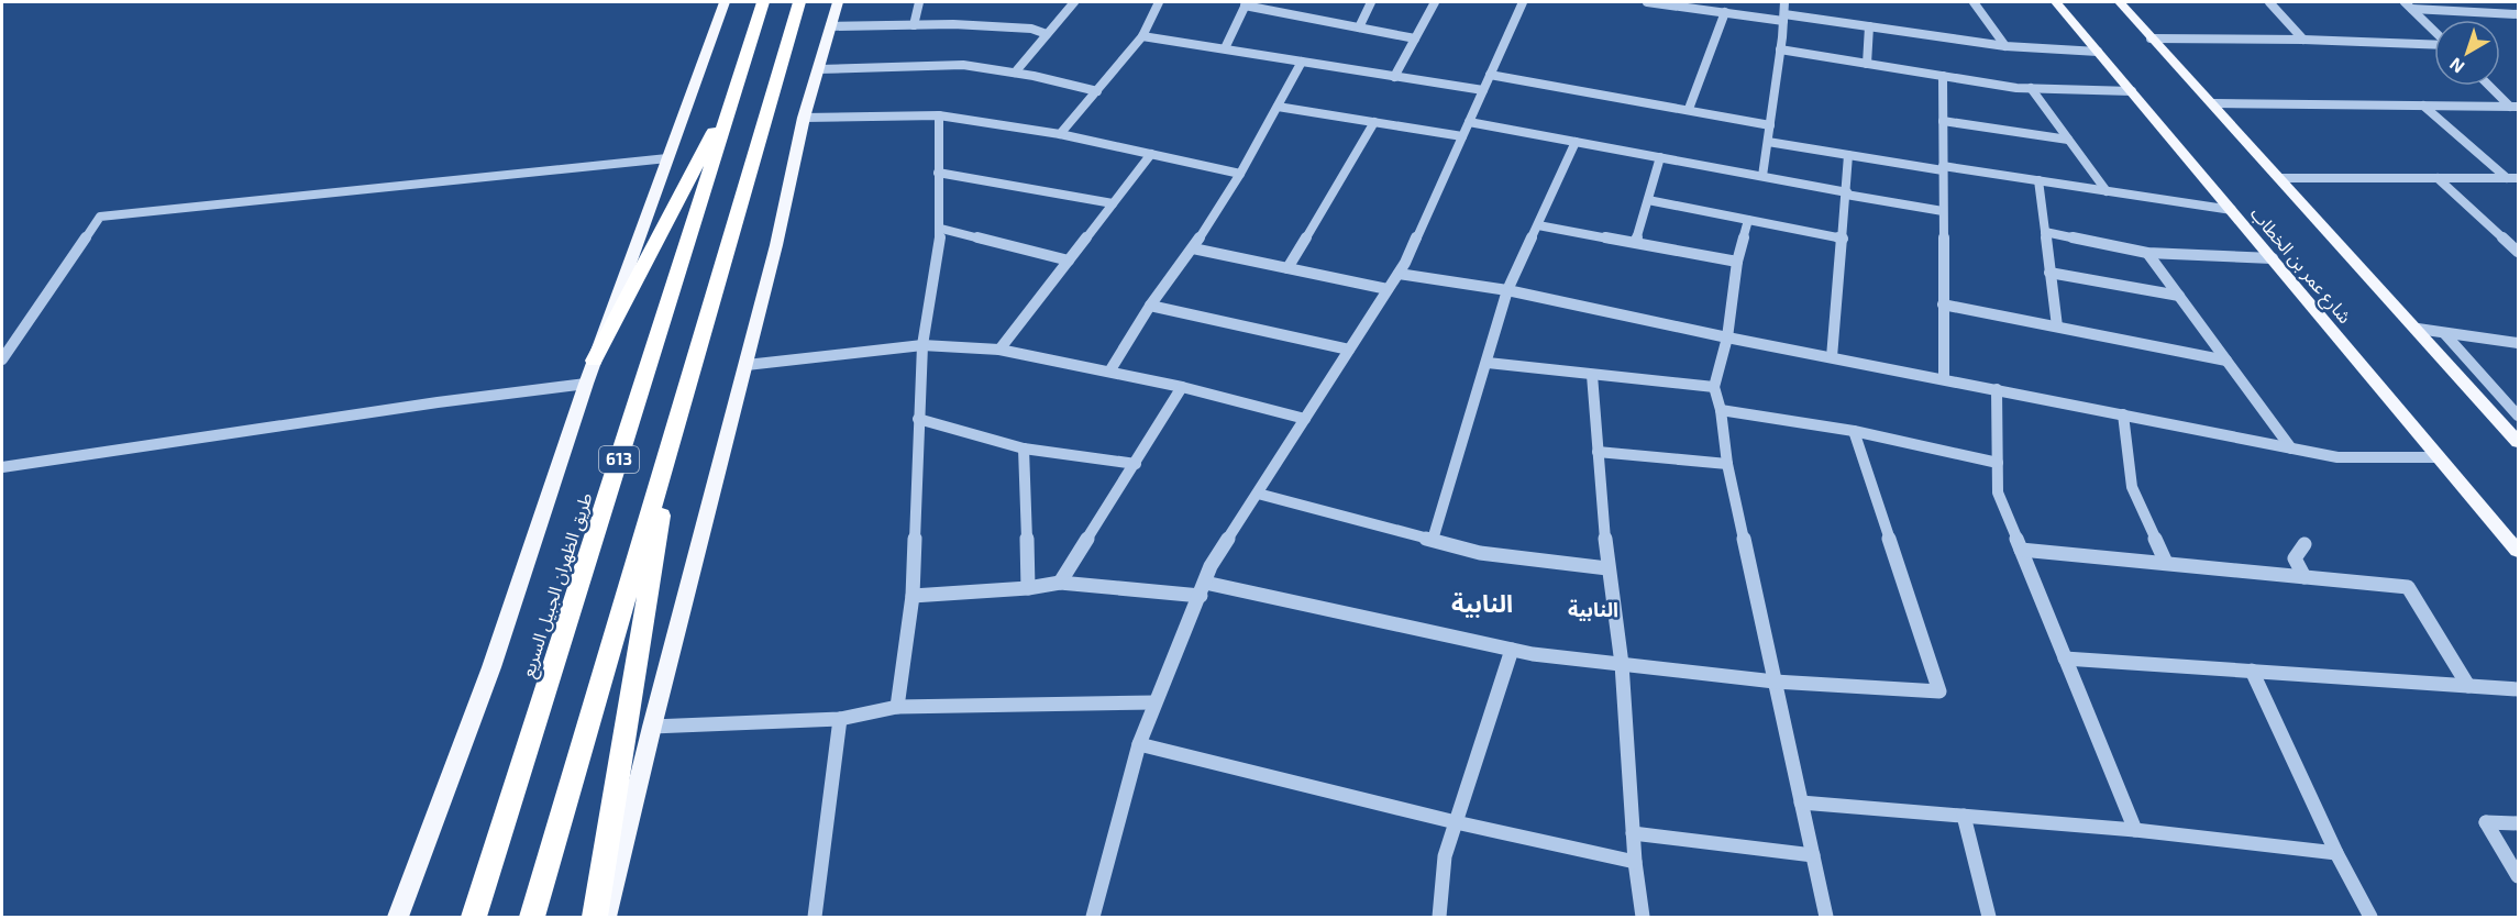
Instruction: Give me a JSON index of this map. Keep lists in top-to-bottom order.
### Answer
{
  "streets": {
    "highway": ["613", "طريق الظهران الجبيل السريع"],
    "main road": ["شارع عمر بن الخطاب"]
  },
  "districts": ["النابية", "النابية"],
  "north": "bottom left"
}
